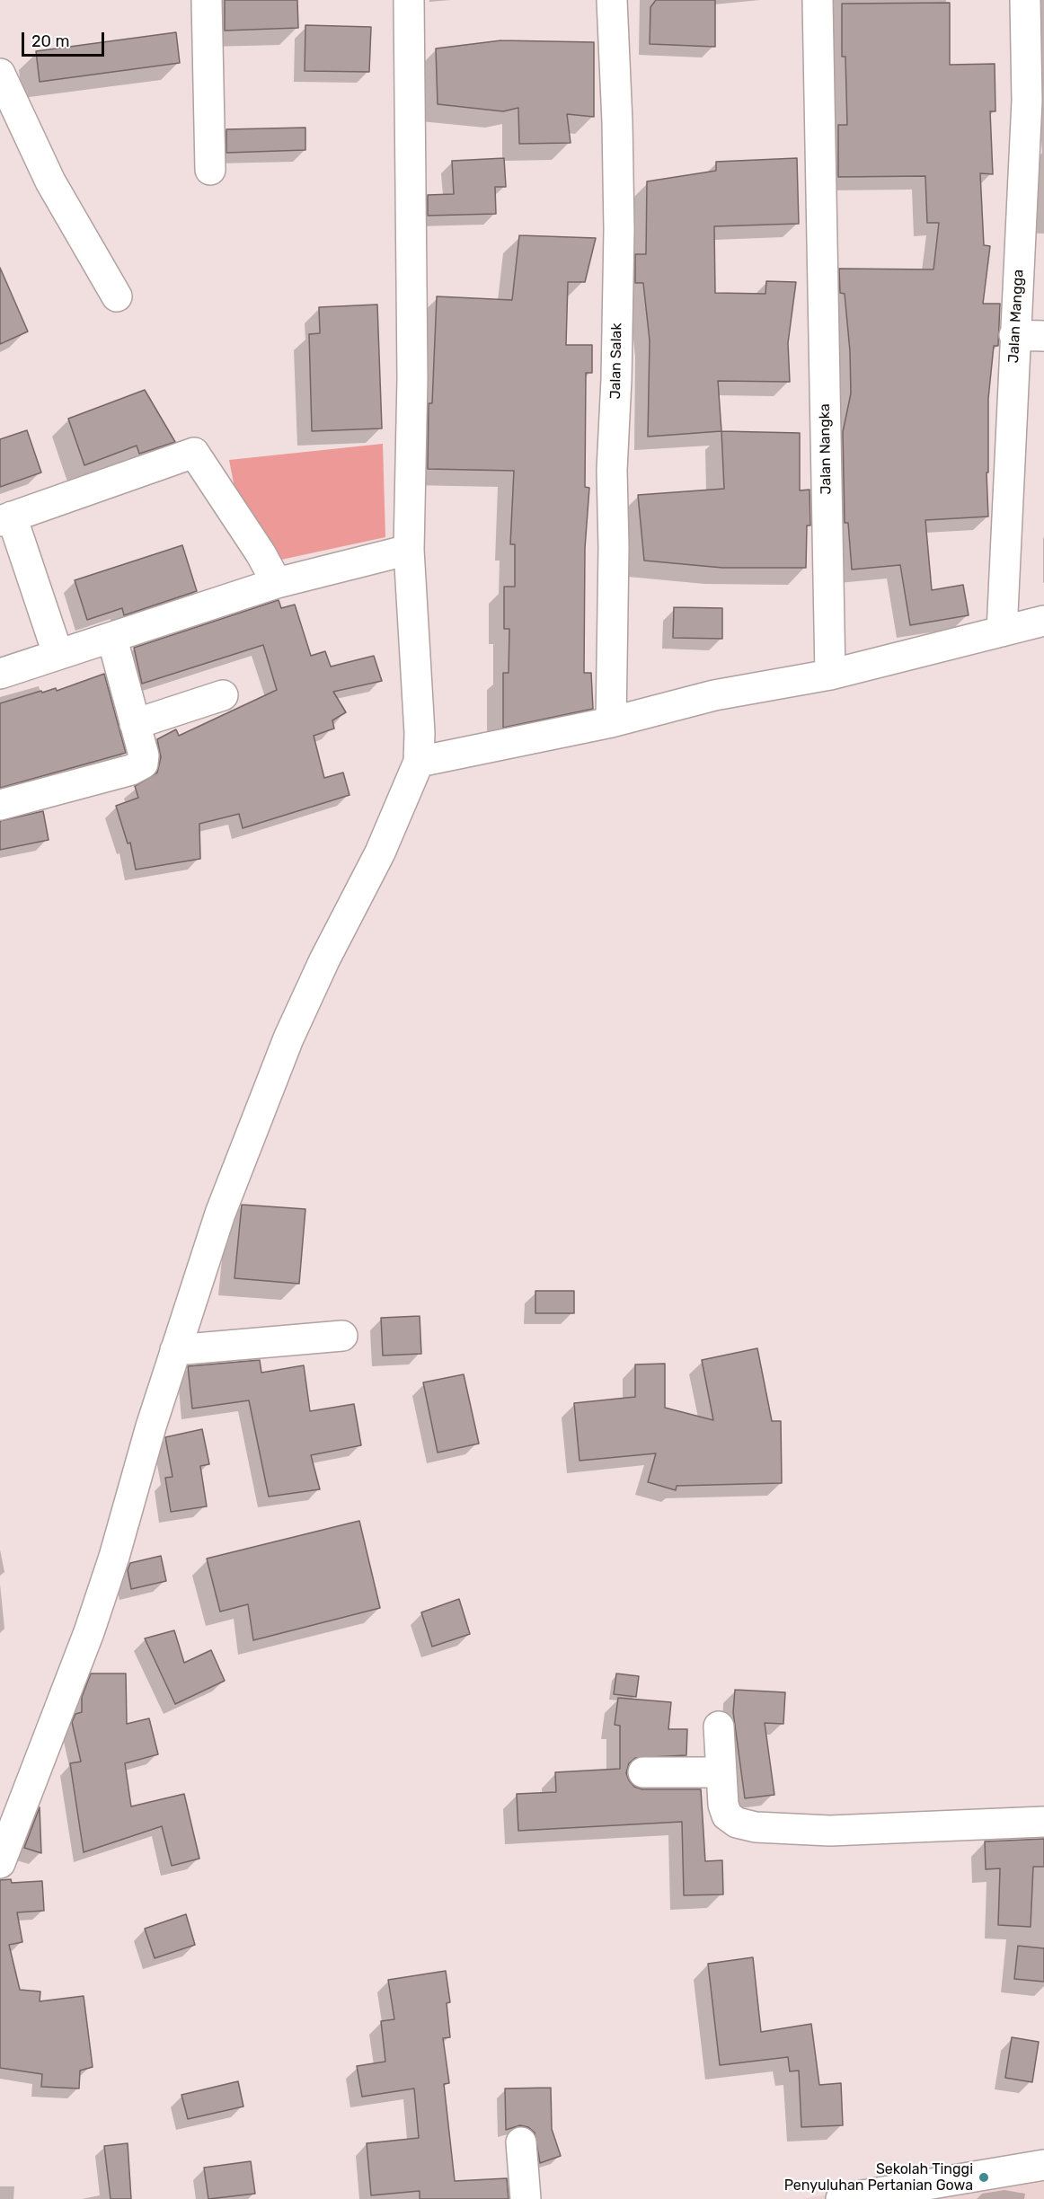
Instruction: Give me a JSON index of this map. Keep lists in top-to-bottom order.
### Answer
{
  "streets": {
    "street": ["Jalan Mangga", "Jalan Salak", "Jalan Nangka"]
  },
  "places": ["Sekolah Tinggi Penyuluhan Pertanian Gowa"],
  "scale_bar": "20 m"
}
